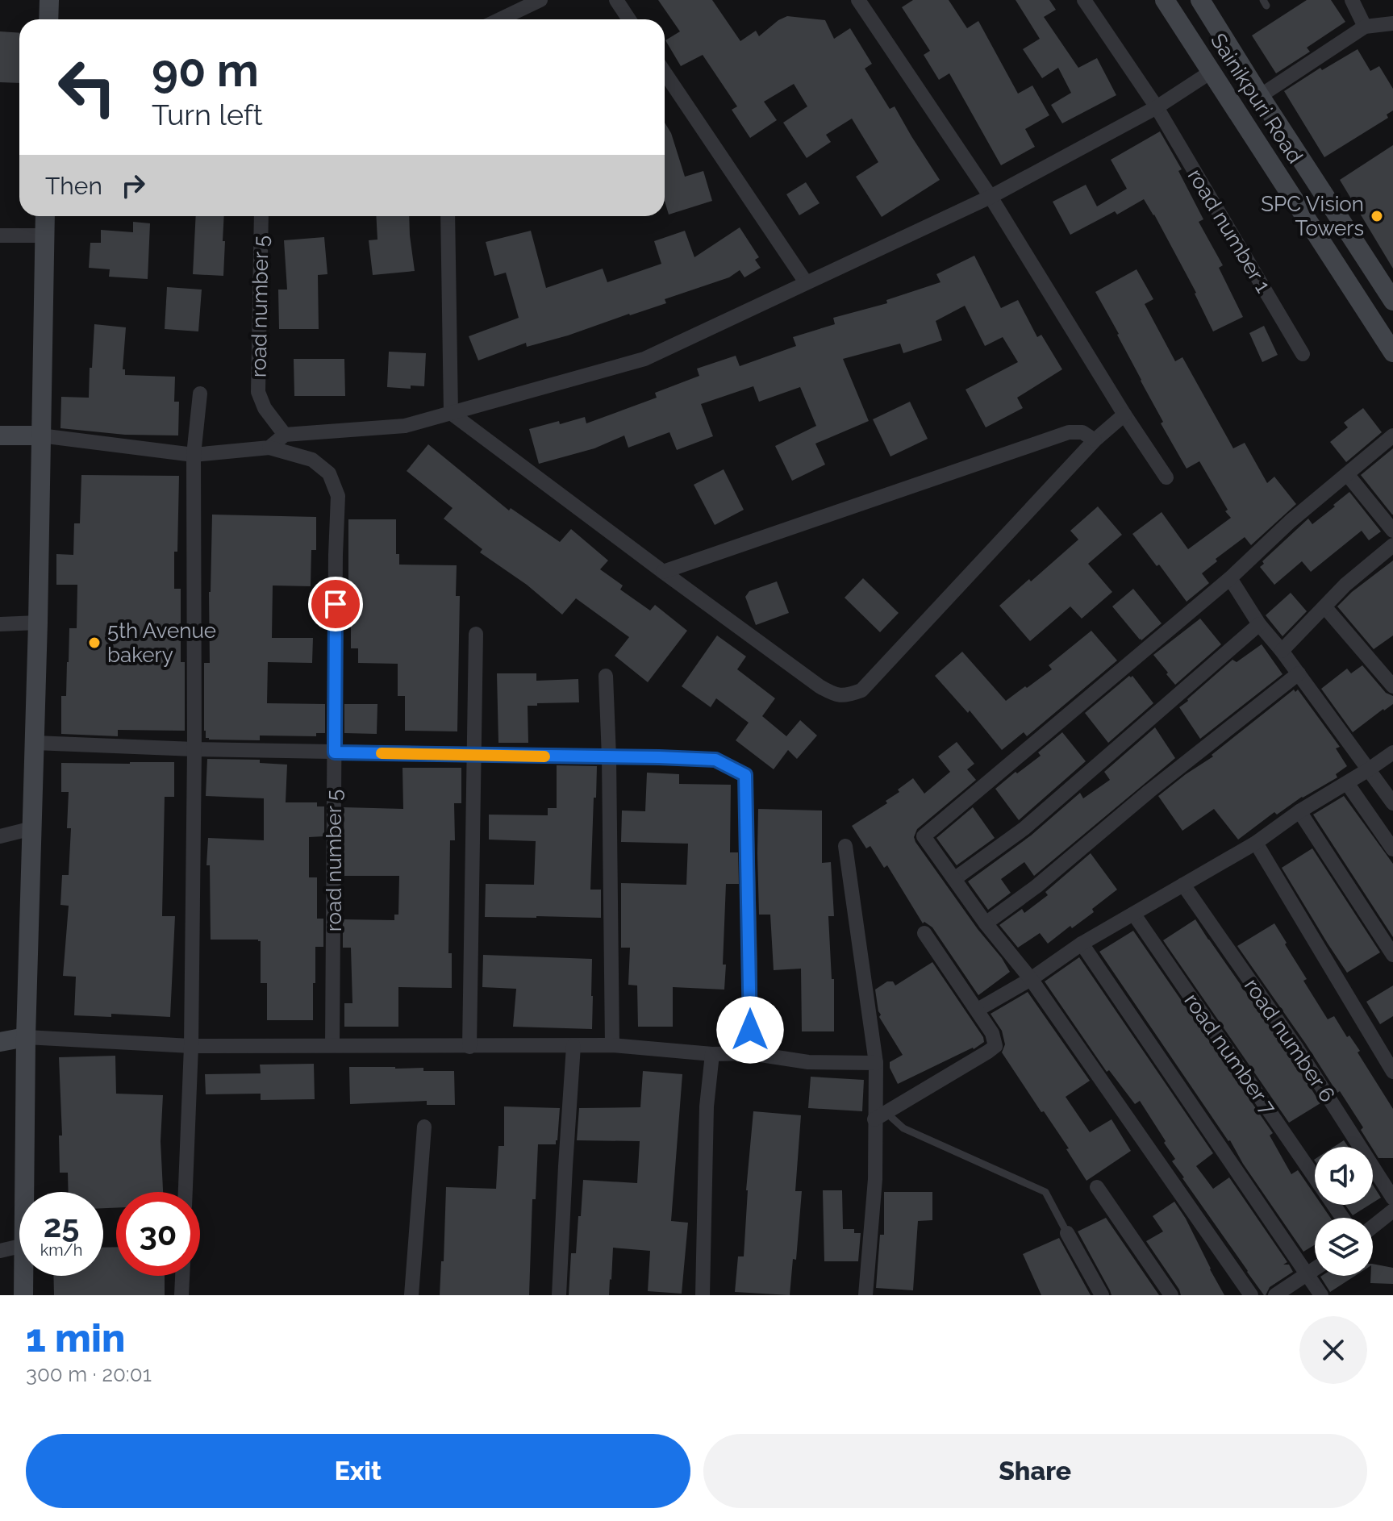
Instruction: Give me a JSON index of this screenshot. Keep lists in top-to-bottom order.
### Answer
{
  "streets": {
    "main road": ["Sainikpuri Road"],
    "street": [
      "road number 1",
      "road number 5",
      "road number 6",
      "road number 7"
    ]
  },
  "places": ["SPC Vision Towers", "5th Avenue bakery"],
  "page": {
    "turn": ["90 m", "Turn left"],
    "then": "Then",
    "speed": "25 km/h",
    "limit": "30",
    "heading": ["1 min", "300 m · 20:01"],
    "buttons": ["Exit", "Share"]
  }
}
